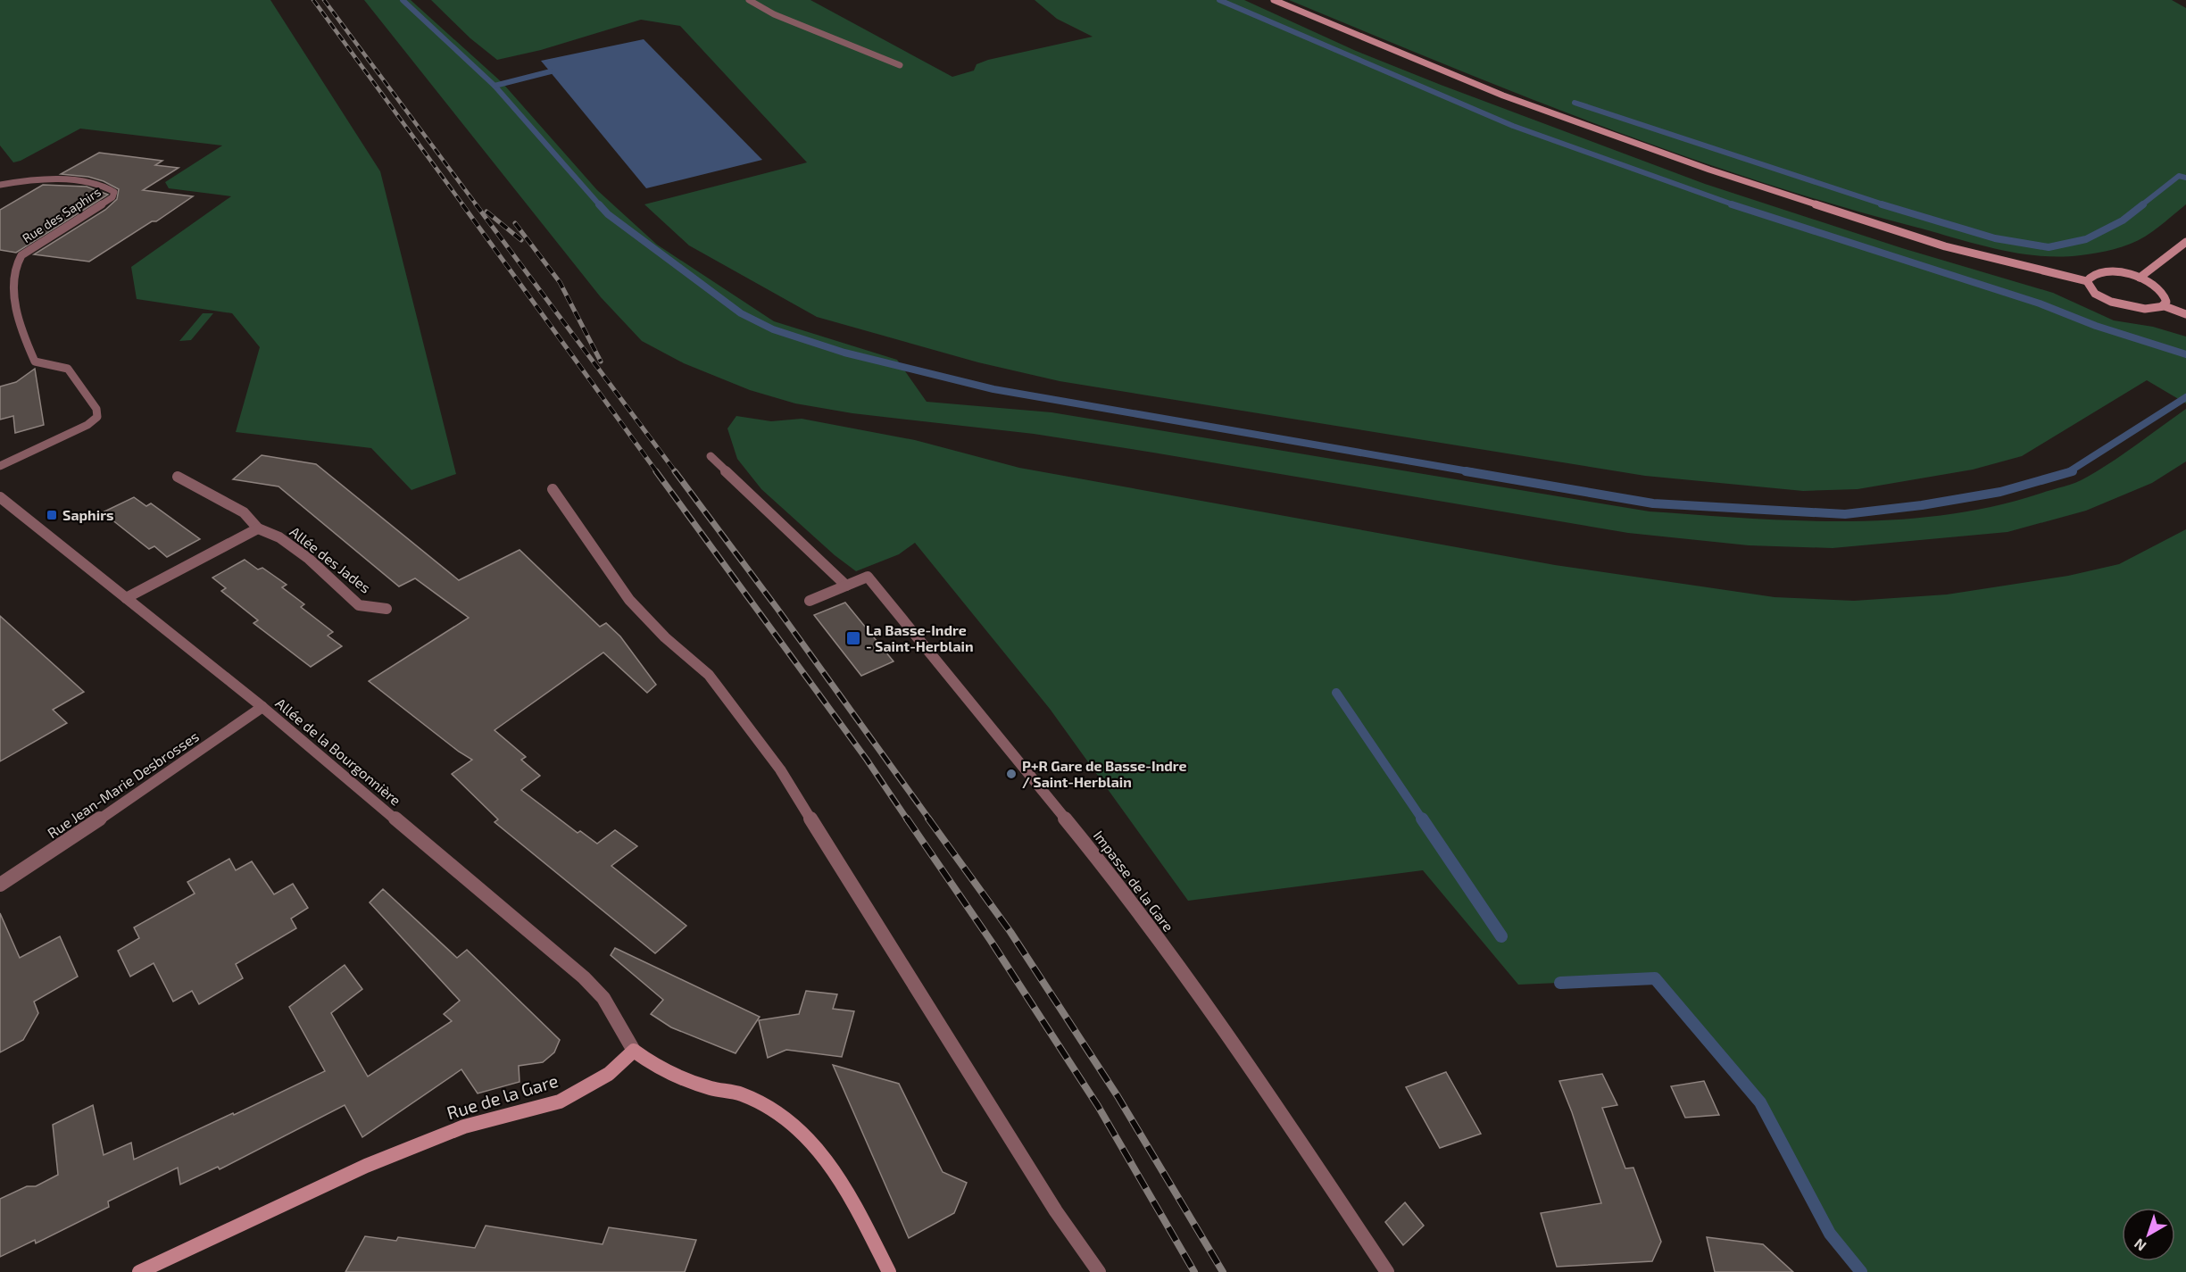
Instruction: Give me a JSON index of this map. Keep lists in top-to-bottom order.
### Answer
{
  "streets": {
    "main road": ["Rue de la Gare"],
    "street": [
      "Rue des Saphirs",
      "Allée des Jades",
      "Allée de la Bourgonnière",
      "Rue Jean-Marie Desbrosses",
      "Impasse de la Gare"
    ]
  },
  "crossings": [
    ["Allée de la Bourgonnière", "Rue Jean-Marie Desbrosses"],
    ["Allée de la Bourgonnière", "Rue de la Gare"]
  ],
  "places": {
    "transit": ["Saphirs", "La Basse-Indre - Saint-Herblain"],
    "other": ["P+R Gare de Basse-Indre / Saint-Herblain"]
  },
  "north": "bottom left"
}
